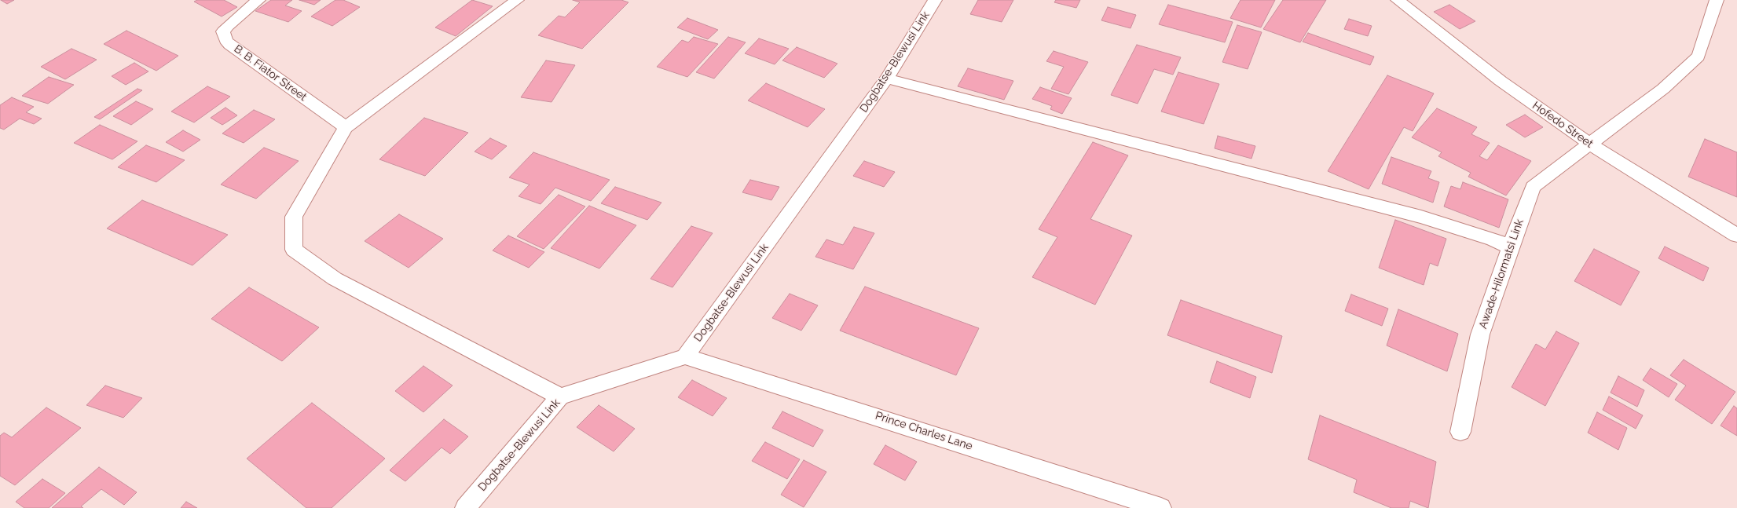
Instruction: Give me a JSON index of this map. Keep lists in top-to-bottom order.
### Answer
{
  "streets": {
    "street": [
      "Dogbatse-Blewusi Link",
      "B. B. Fiator Street",
      "Hofedo Street",
      "Awade-Hilormatsi Link",
      "Prince Charles Lane"
    ]
  },
  "crossings": [
    ["Dogbatse-Blewusi Link", "Prince Charles Lane"],
    ["Hofedo Street", "Awade-Hilormatsi Link"]
  ]
}
